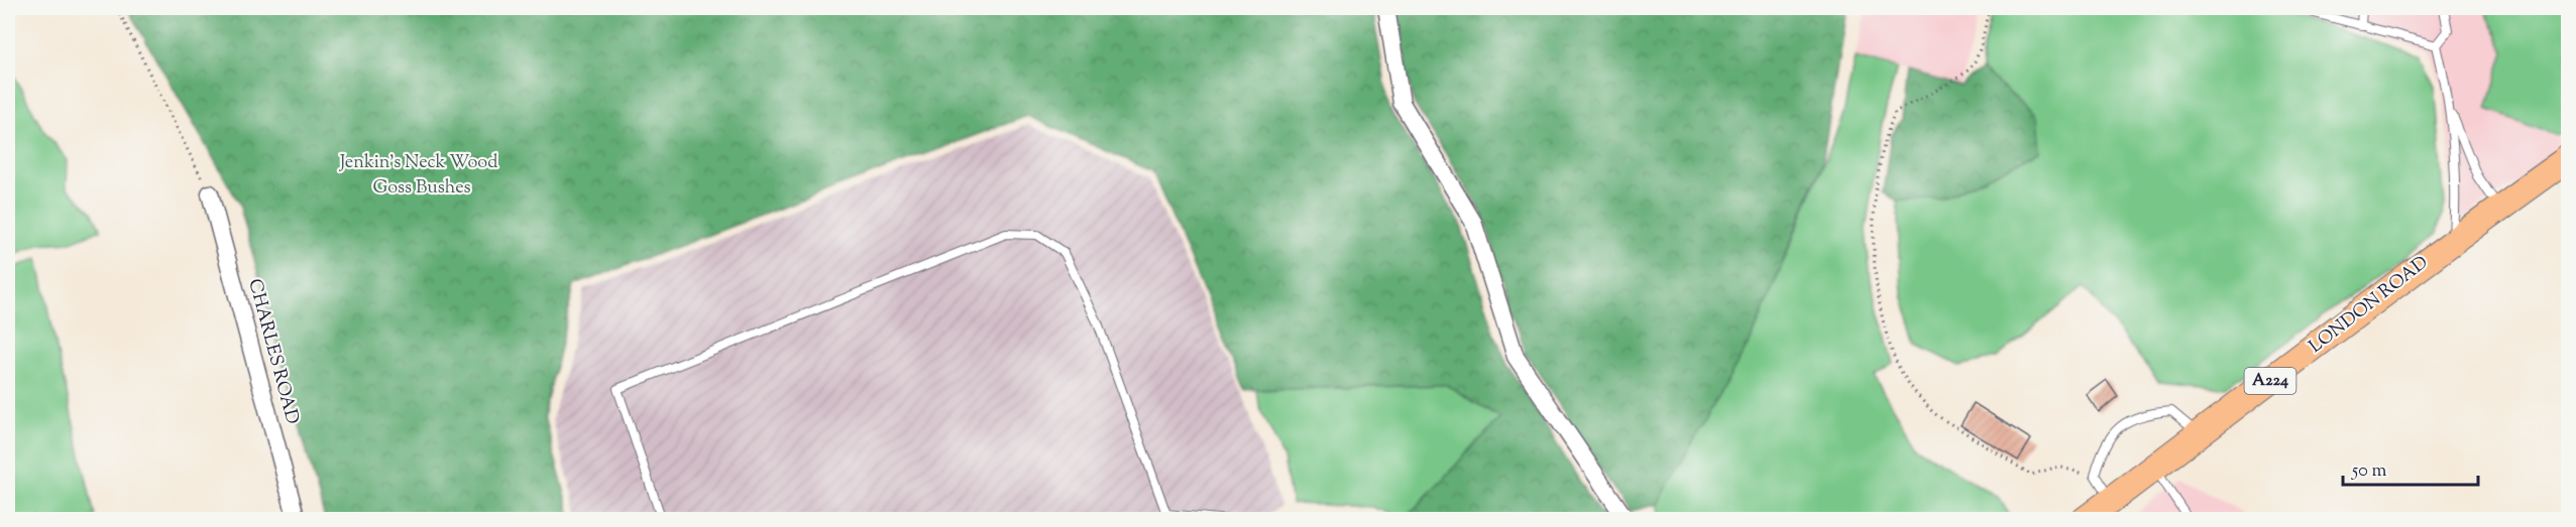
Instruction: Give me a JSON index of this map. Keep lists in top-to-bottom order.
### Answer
{
  "streets": {
    "main road": ["LONDON ROAD", "A224"],
    "street": ["CHARLES ROAD"]
  },
  "parks": ["Jenkin's Neck Wood", "Goss Bushes"],
  "scale_bar": "50 m"
}
